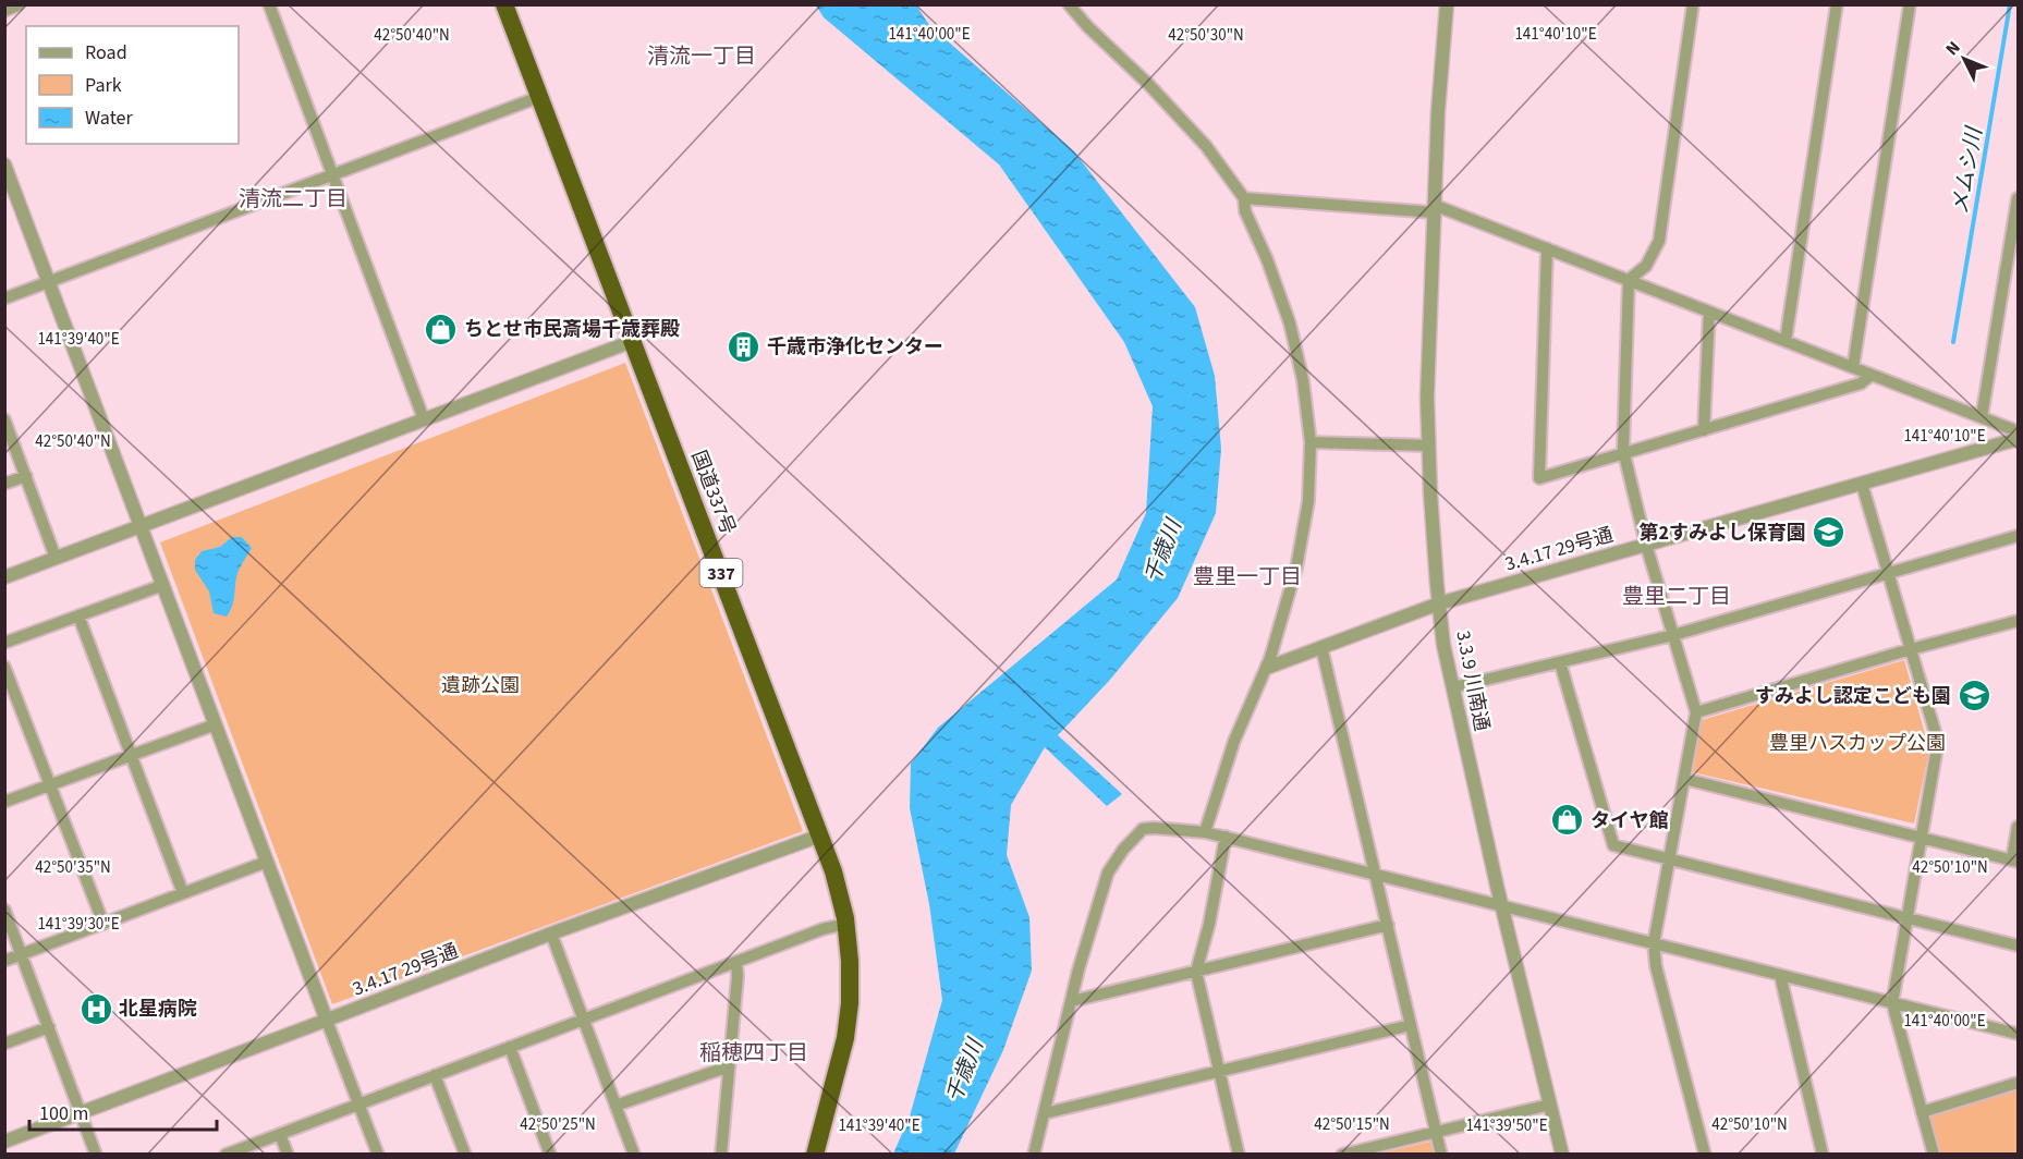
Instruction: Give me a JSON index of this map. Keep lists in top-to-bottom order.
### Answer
{
  "streets": {
    "highway": ["国道337号", "337"],
    "street": ["3.4.17 29号通", "3.3.9 川南通"]
  },
  "crossings": [
    ["国道337号", "3.4.17 29号通"],
    ["3.4.17 29号通", "3.3.9 川南通"]
  ],
  "districts": [
    "清流一丁目",
    "清流二丁目",
    "豊里一丁目",
    "豊里二丁目",
    "稲穂四丁目"
  ],
  "water": ["メムシ川", "千歳川"],
  "parks": ["遺跡公園", "豊里ハスカップ公園"],
  "places": {
    "shop": ["ちとせ市民斎場千歳葬殿", "タイヤ館"],
    "building": ["千歳市浄化センター"],
    "school or university": ["第2すみよし保育園", "すみよし認定こども園"],
    "hospital": ["北星病院"]
  },
  "legend": ["Road", "Park", "Water"],
  "scale_bar": "100 m",
  "north": "top left",
  "coordinates": [
    "141°40'00\"E",
    "141°40'10\"E",
    "42°50'40\"N",
    "42°50'30\"N",
    "141°39'40\"E",
    "42°50'10\"N",
    "42°50'35\"N",
    "141°39'30\"E",
    "42°50'25\"N",
    "42°50'15\"N",
    "141°39'50\"E"
  ]
}
